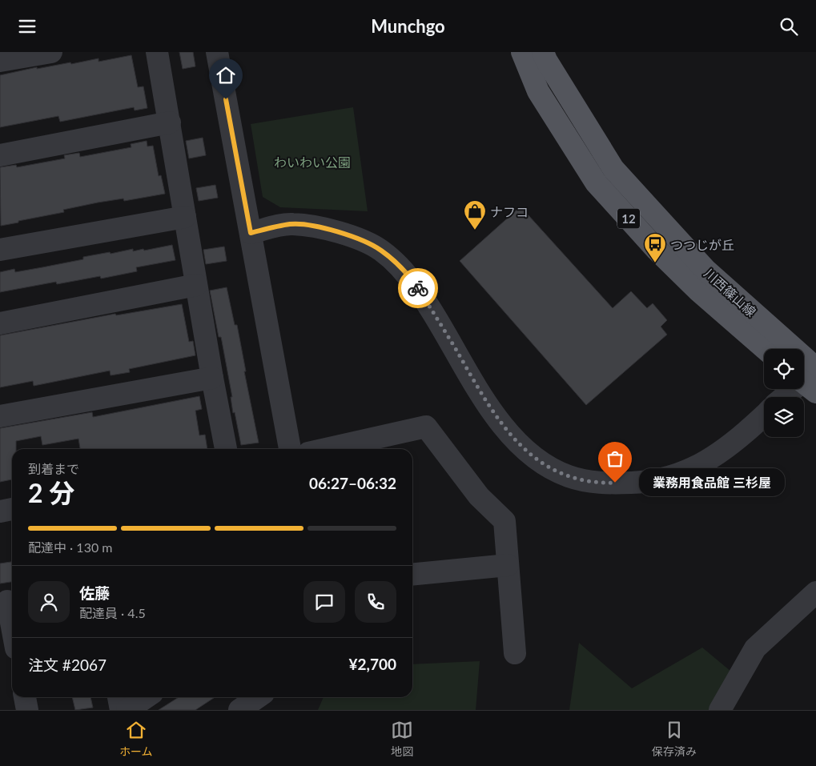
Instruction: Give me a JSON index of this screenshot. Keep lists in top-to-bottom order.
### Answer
{
  "streets": {
    "main road": ["12", "川西篠山線"]
  },
  "parks": ["わいわい公園"],
  "places": {
    "shop": ["ナフコ"],
    "bus stop": ["つつじが丘"],
    "other": ["業務用食品館 三杉屋"]
  },
  "page": {
    "header": "Munchgo",
    "heading": ["2 分", "到着まで", "06:27–06:32"],
    "panel": [
      "佐藤",
      "配達員 · 4.5",
      "注文 #2067",
      "¥2,700"
    ],
    "bubble": "業務用食品館 三杉屋",
    "bar": "配達中 · 130 m",
    "tabs": ["ホーム", "地図", "保存済み"]
  }
}
